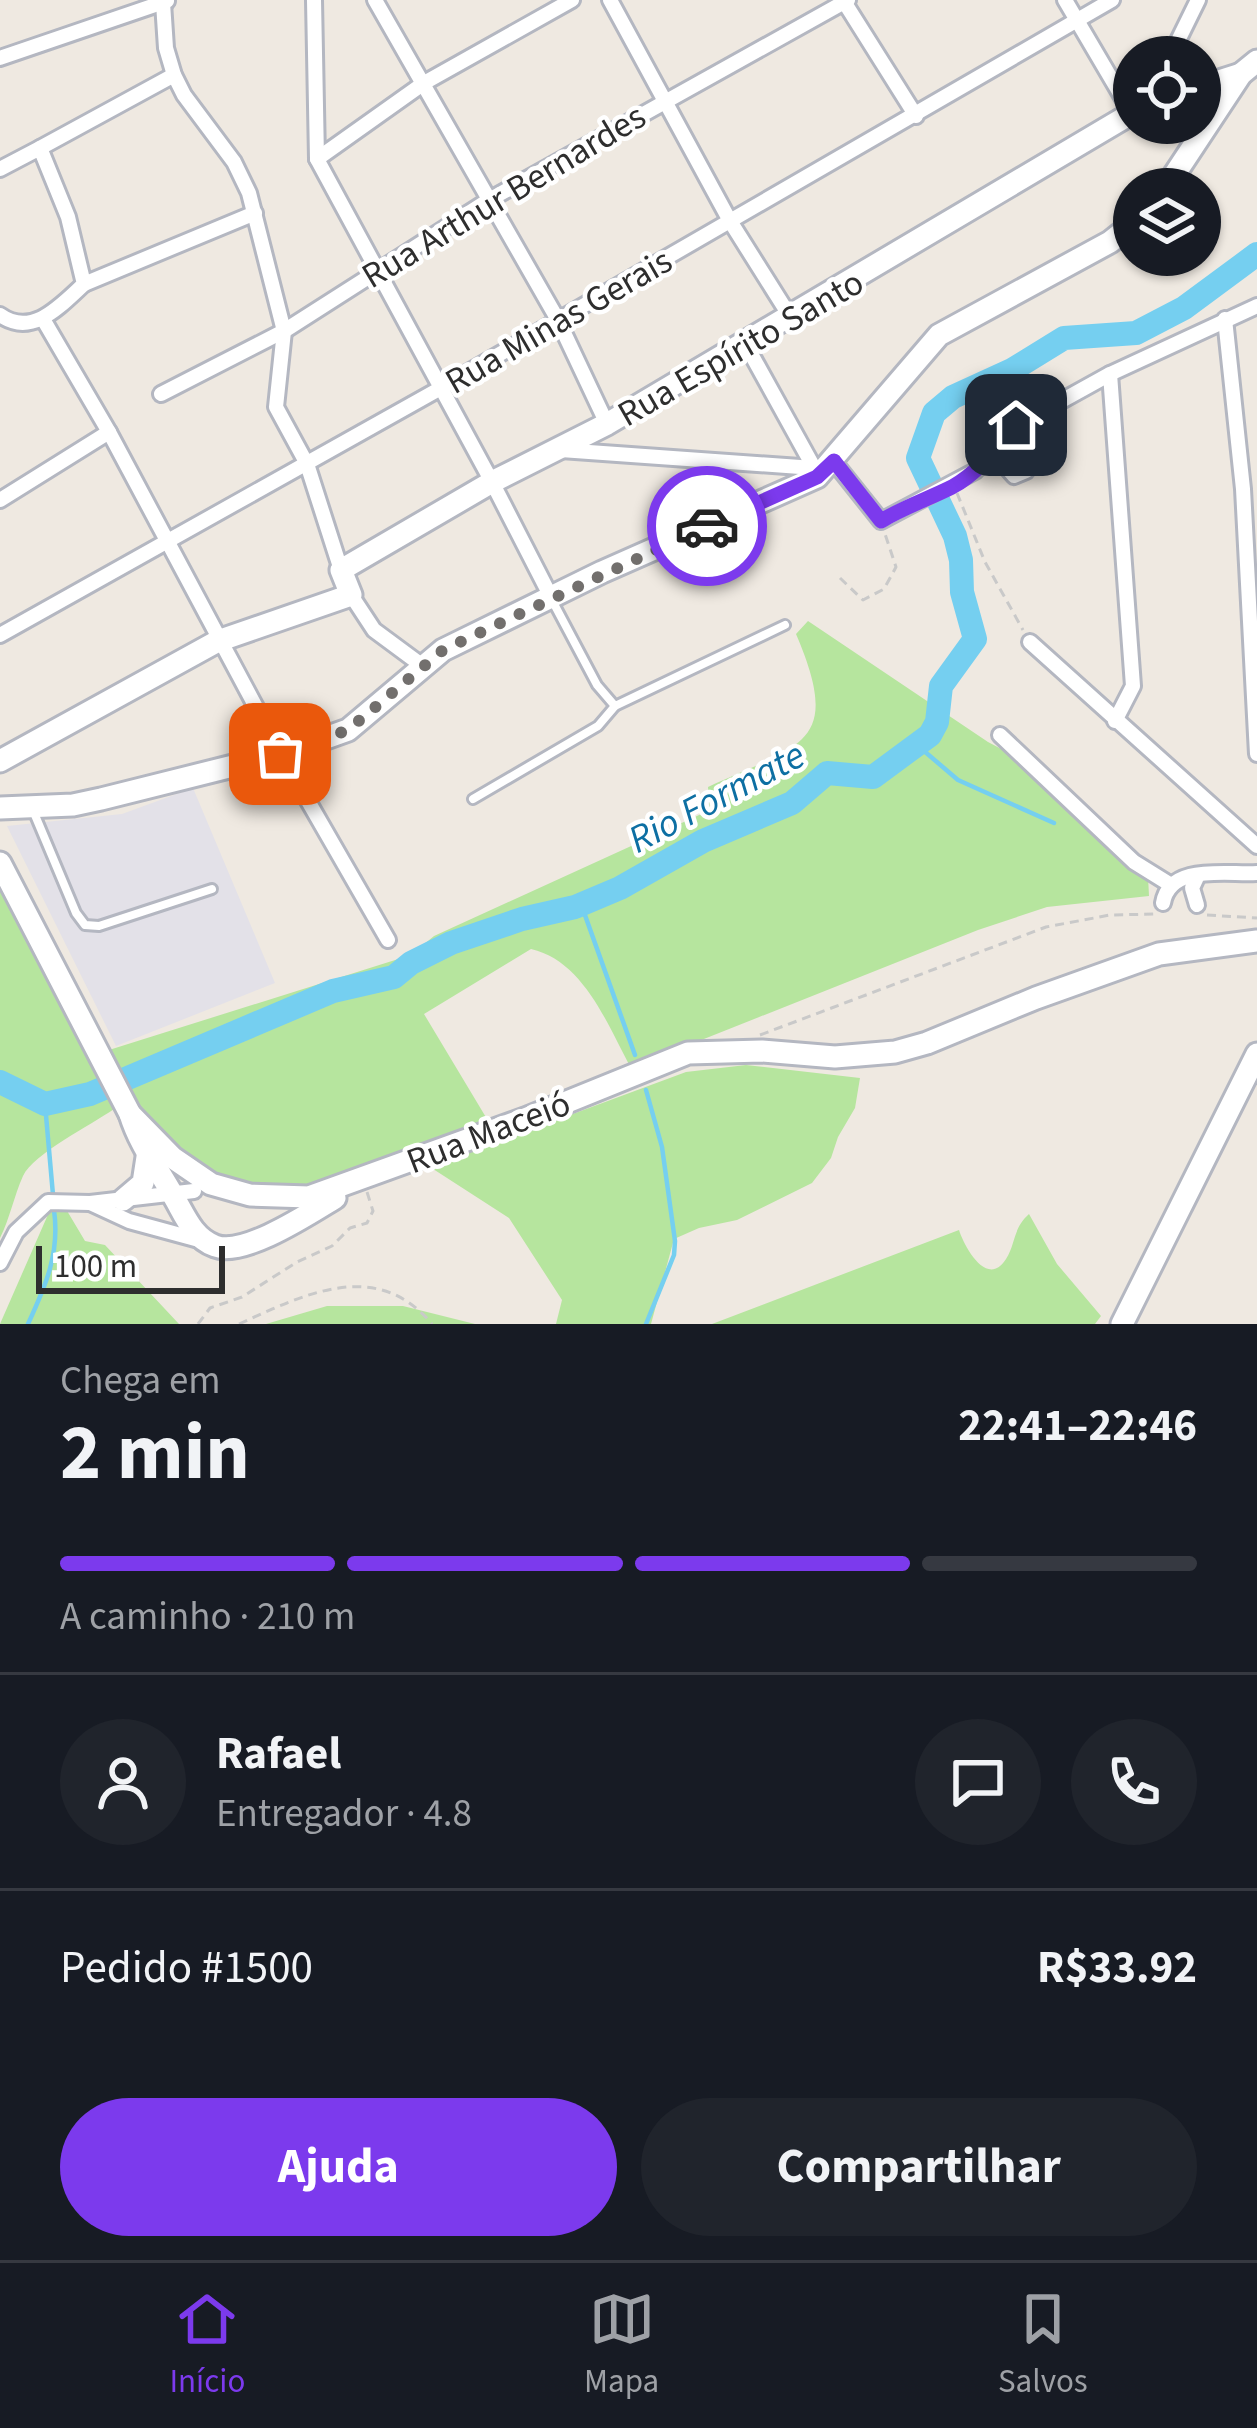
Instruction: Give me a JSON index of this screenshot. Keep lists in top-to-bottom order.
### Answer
{
  "streets": {
    "street": [
      "Rua Arthur Bernardes",
      "Rua Minas Gerais",
      "Rua Espírito Santo",
      "Rua Maceió"
    ]
  },
  "water": ["Rio Formate"],
  "scale_bar": "100 m",
  "page": {
    "scale": "100 m",
    "heading": ["2 min", "Chega em", "22:41–22:46"],
    "panel": [
      "Rafael",
      "Entregador · 4.8",
      "Pedido #1500",
      "R$33.92"
    ],
    "bar": "A caminho · 210 m",
    "buttons": ["Ajuda", "Compartilhar"],
    "tabs": ["Início", "Mapa", "Salvos"]
  }
}
